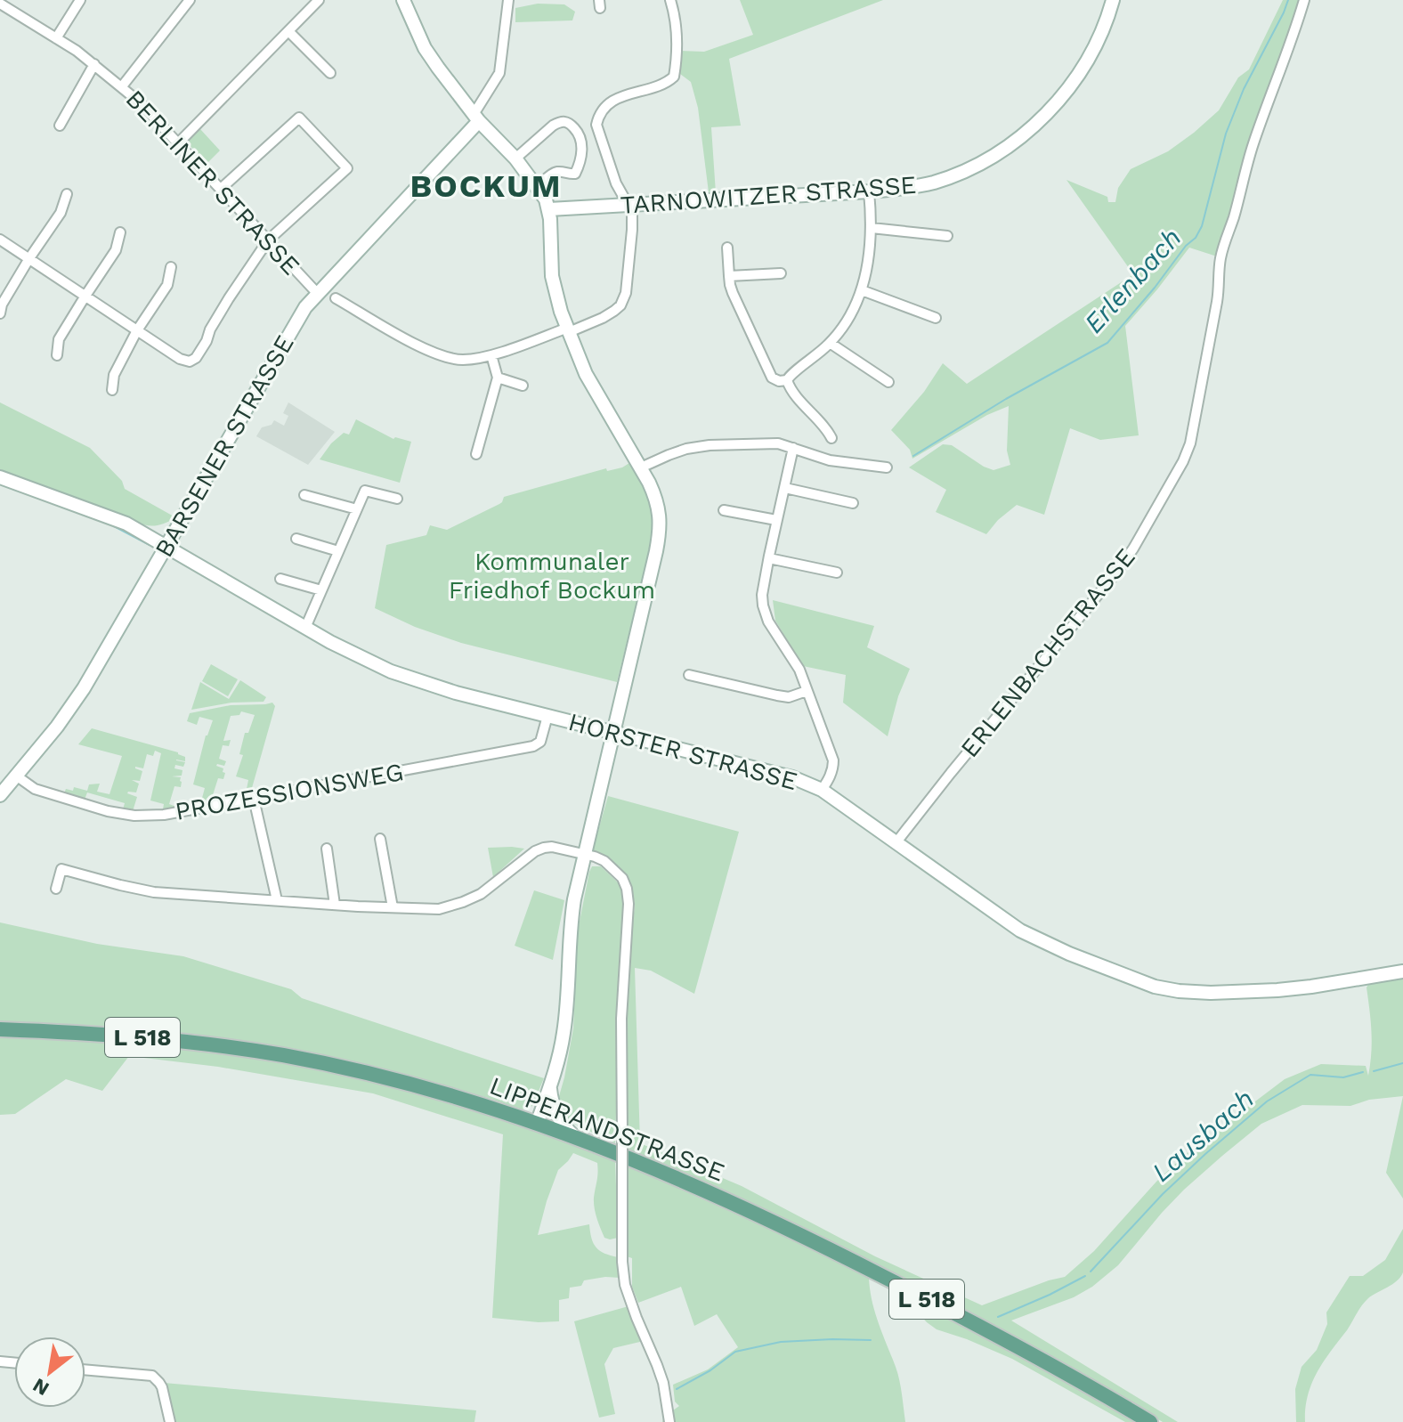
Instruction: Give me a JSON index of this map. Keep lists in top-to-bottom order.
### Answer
{
  "streets": {
    "main road": ["L 518", "LIPPERANDSTRASSE"],
    "street": [
      "BERLINER STRASSE",
      "TARNOWITZER STRASSE",
      "BARSENER STRASSE",
      "ERLENBACHSTRASSE",
      "HORSTER STRASSE",
      "PROZESSIONSWEG"
    ]
  },
  "crossings": [
    ["BERLINER STRASSE", "BARSENER STRASSE"],
    ["BARSENER STRASSE", "HORSTER STRASSE"],
    ["BARSENER STRASSE", "PROZESSIONSWEG"],
    ["ERLENBACHSTRASSE", "HORSTER STRASSE"],
    ["HORSTER STRASSE", "PROZESSIONSWEG"]
  ],
  "districts": ["BOCKUM"],
  "water": ["Erlenbach", "Lausbach"],
  "parks": ["Kommunaler Friedhof Bockum"],
  "north": "bottom left"
}
